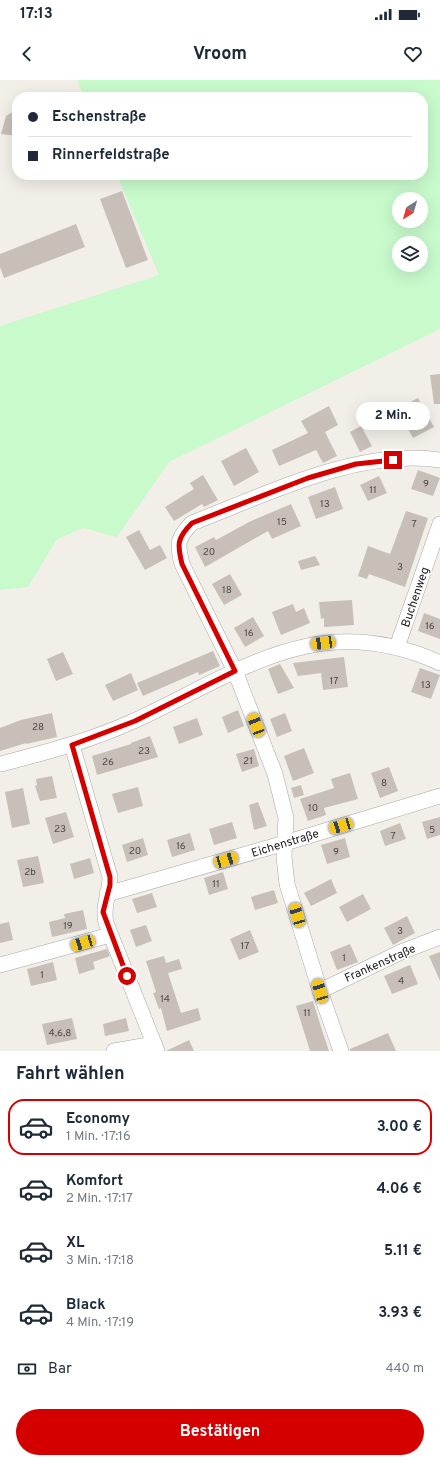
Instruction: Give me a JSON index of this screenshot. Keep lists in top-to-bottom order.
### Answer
{
  "streets": {
    "street": ["Buchenweg", "Eichenstraße", "Frankenstraße"]
  },
  "house_numbers": [
    "9",
    "11",
    "13",
    "15",
    "7",
    "20",
    "3",
    "18",
    "16",
    "16",
    "17",
    "13",
    "28",
    "23",
    "21",
    "26",
    "8",
    "10",
    "23",
    "5",
    "7",
    "16",
    "20",
    "9",
    "2b",
    "11",
    "19",
    "3",
    "17",
    "1",
    "1",
    "4",
    "14",
    "11",
    "4,6,8"
  ],
  "north": "bottom left",
  "page": {
    "status": "17:13",
    "header": "Vroom",
    "banner": ["Eschenstraße", "Rinnerfeldstraße"],
    "bubble": "2 Min.",
    "heading": "Fahrt wählen",
    "list": [
      {
        "name": "Economy",
        "note": "1 Min. · 17:16",
        "value": "3.00 €"
      },
      {
        "name": "Komfort",
        "note": "2 Min. · 17:17",
        "value": "4.06 €"
      },
      {
        "name": "XL",
        "note": "3 Min. · 17:18",
        "value": "5.11 €"
      },
      {
        "name": "Black",
        "note": "4 Min. · 17:19",
        "value": "3.93 €"
      }
    ],
    "pay": ["Bar", "440 m"],
    "buttons": "Bestätigen"
  }
}
